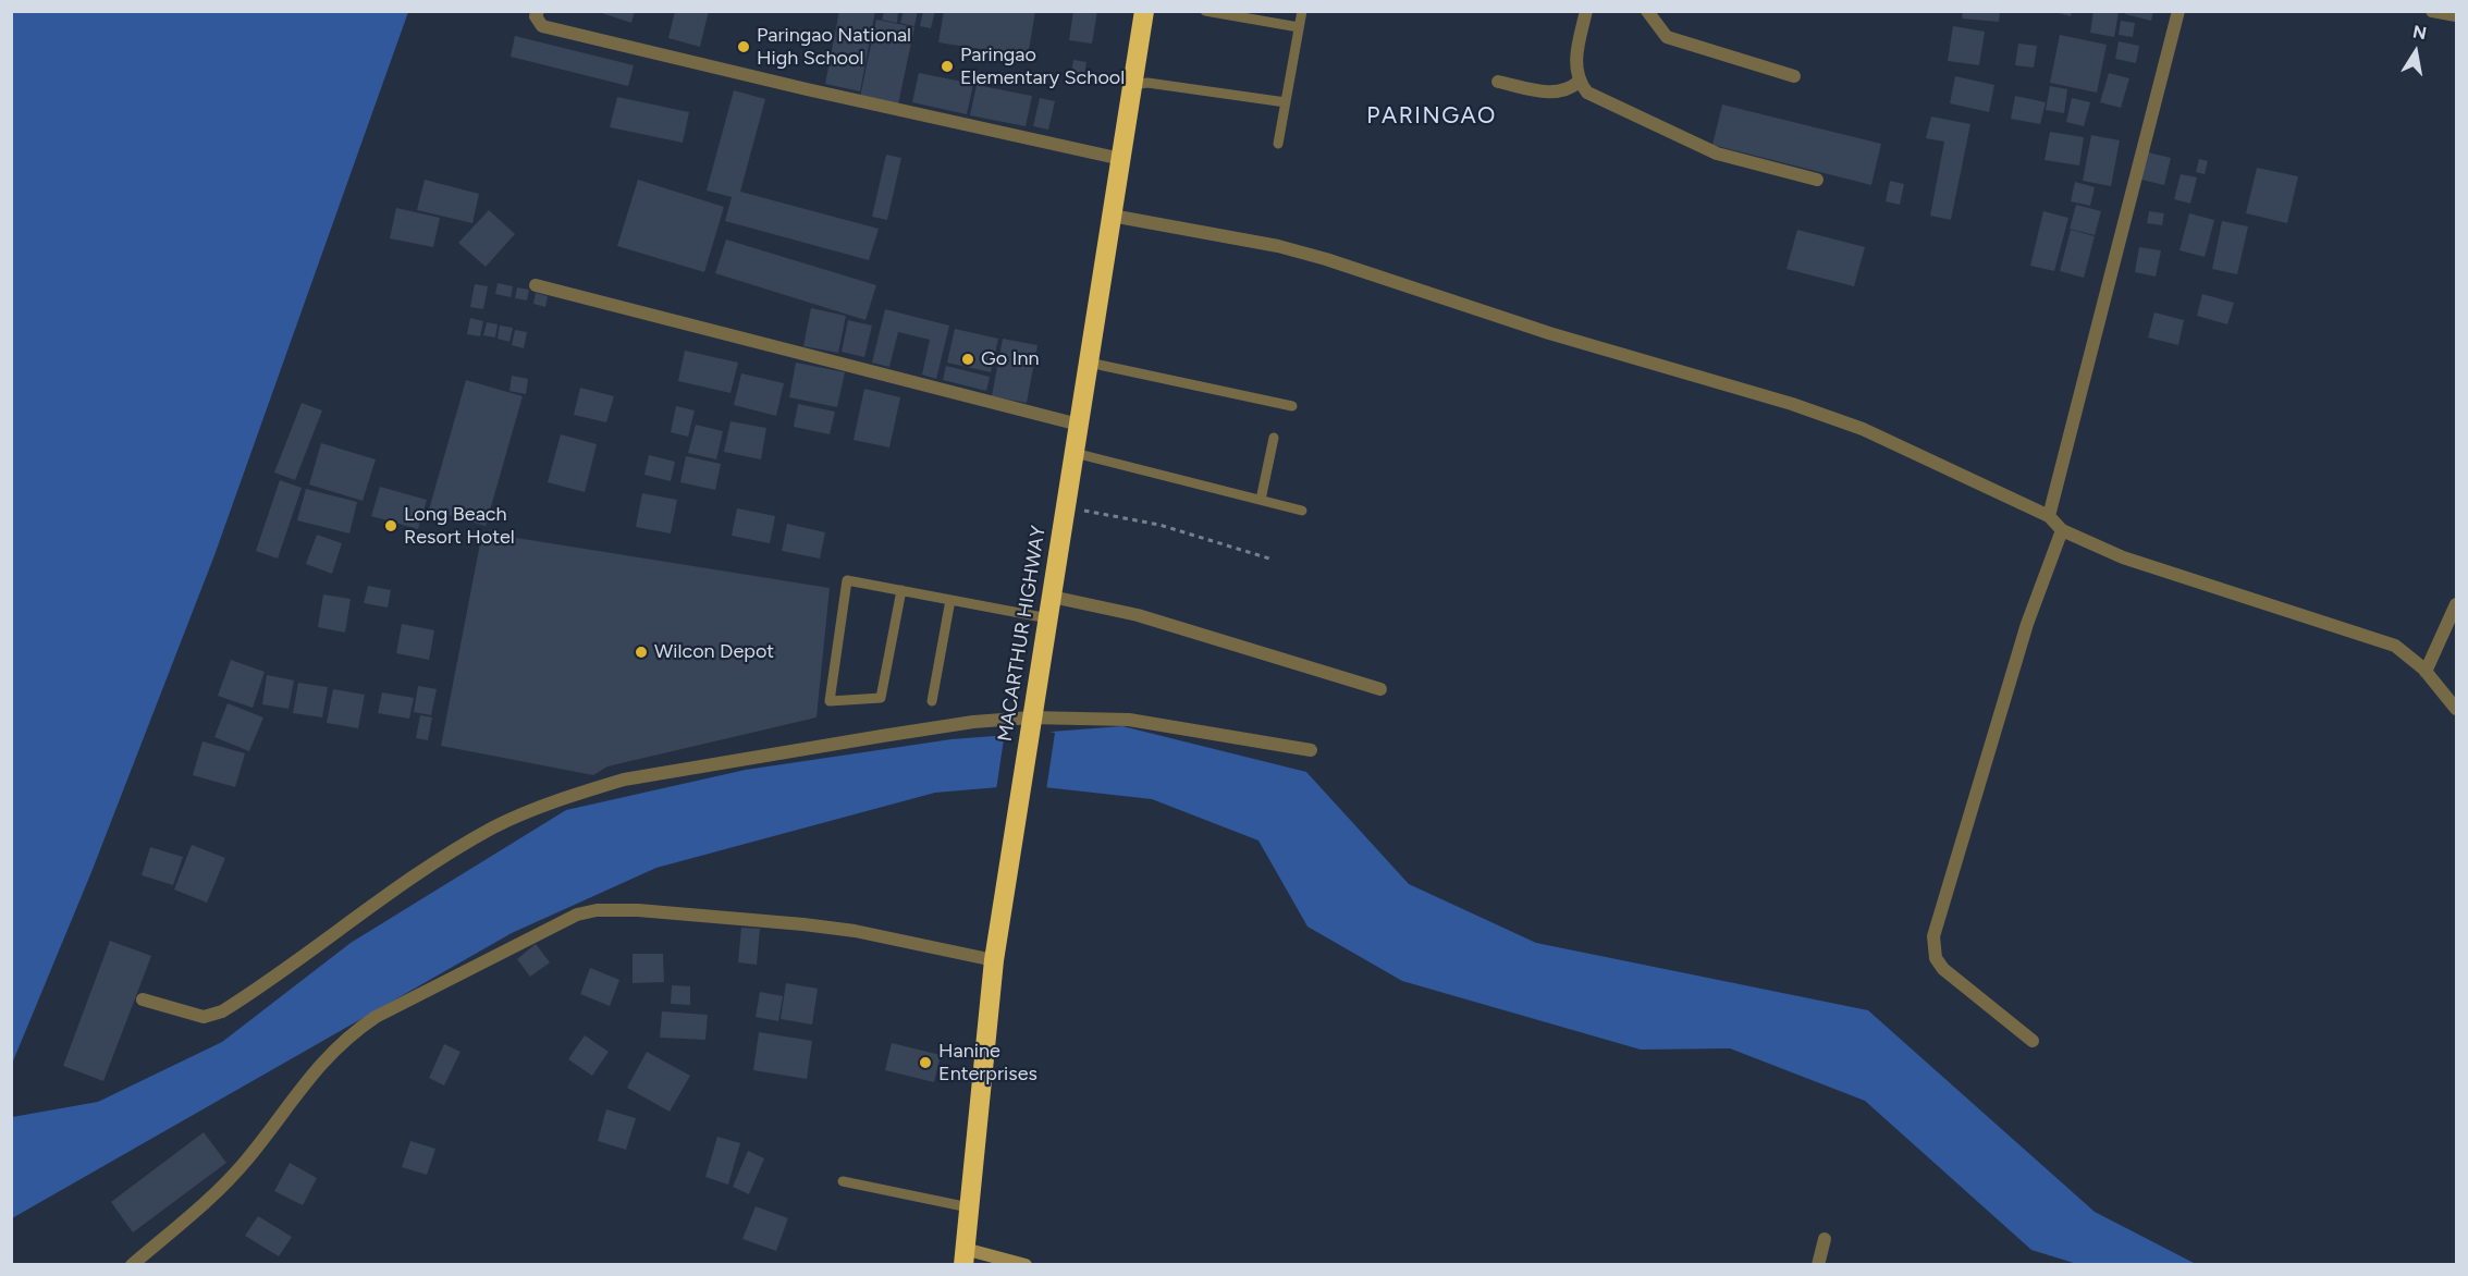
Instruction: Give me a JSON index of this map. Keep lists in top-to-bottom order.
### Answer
{
  "streets": {
    "highway": ["MACARTHUR HIGHWAY"]
  },
  "districts": ["PARINGAO"],
  "places": [
    "Paringao National High School",
    "Paringao Elementary School",
    "Go Inn",
    "Long Beach Resort Hotel",
    "Wilcon Depot",
    "Hanine Enterprises"
  ],
  "north": "top"
}
